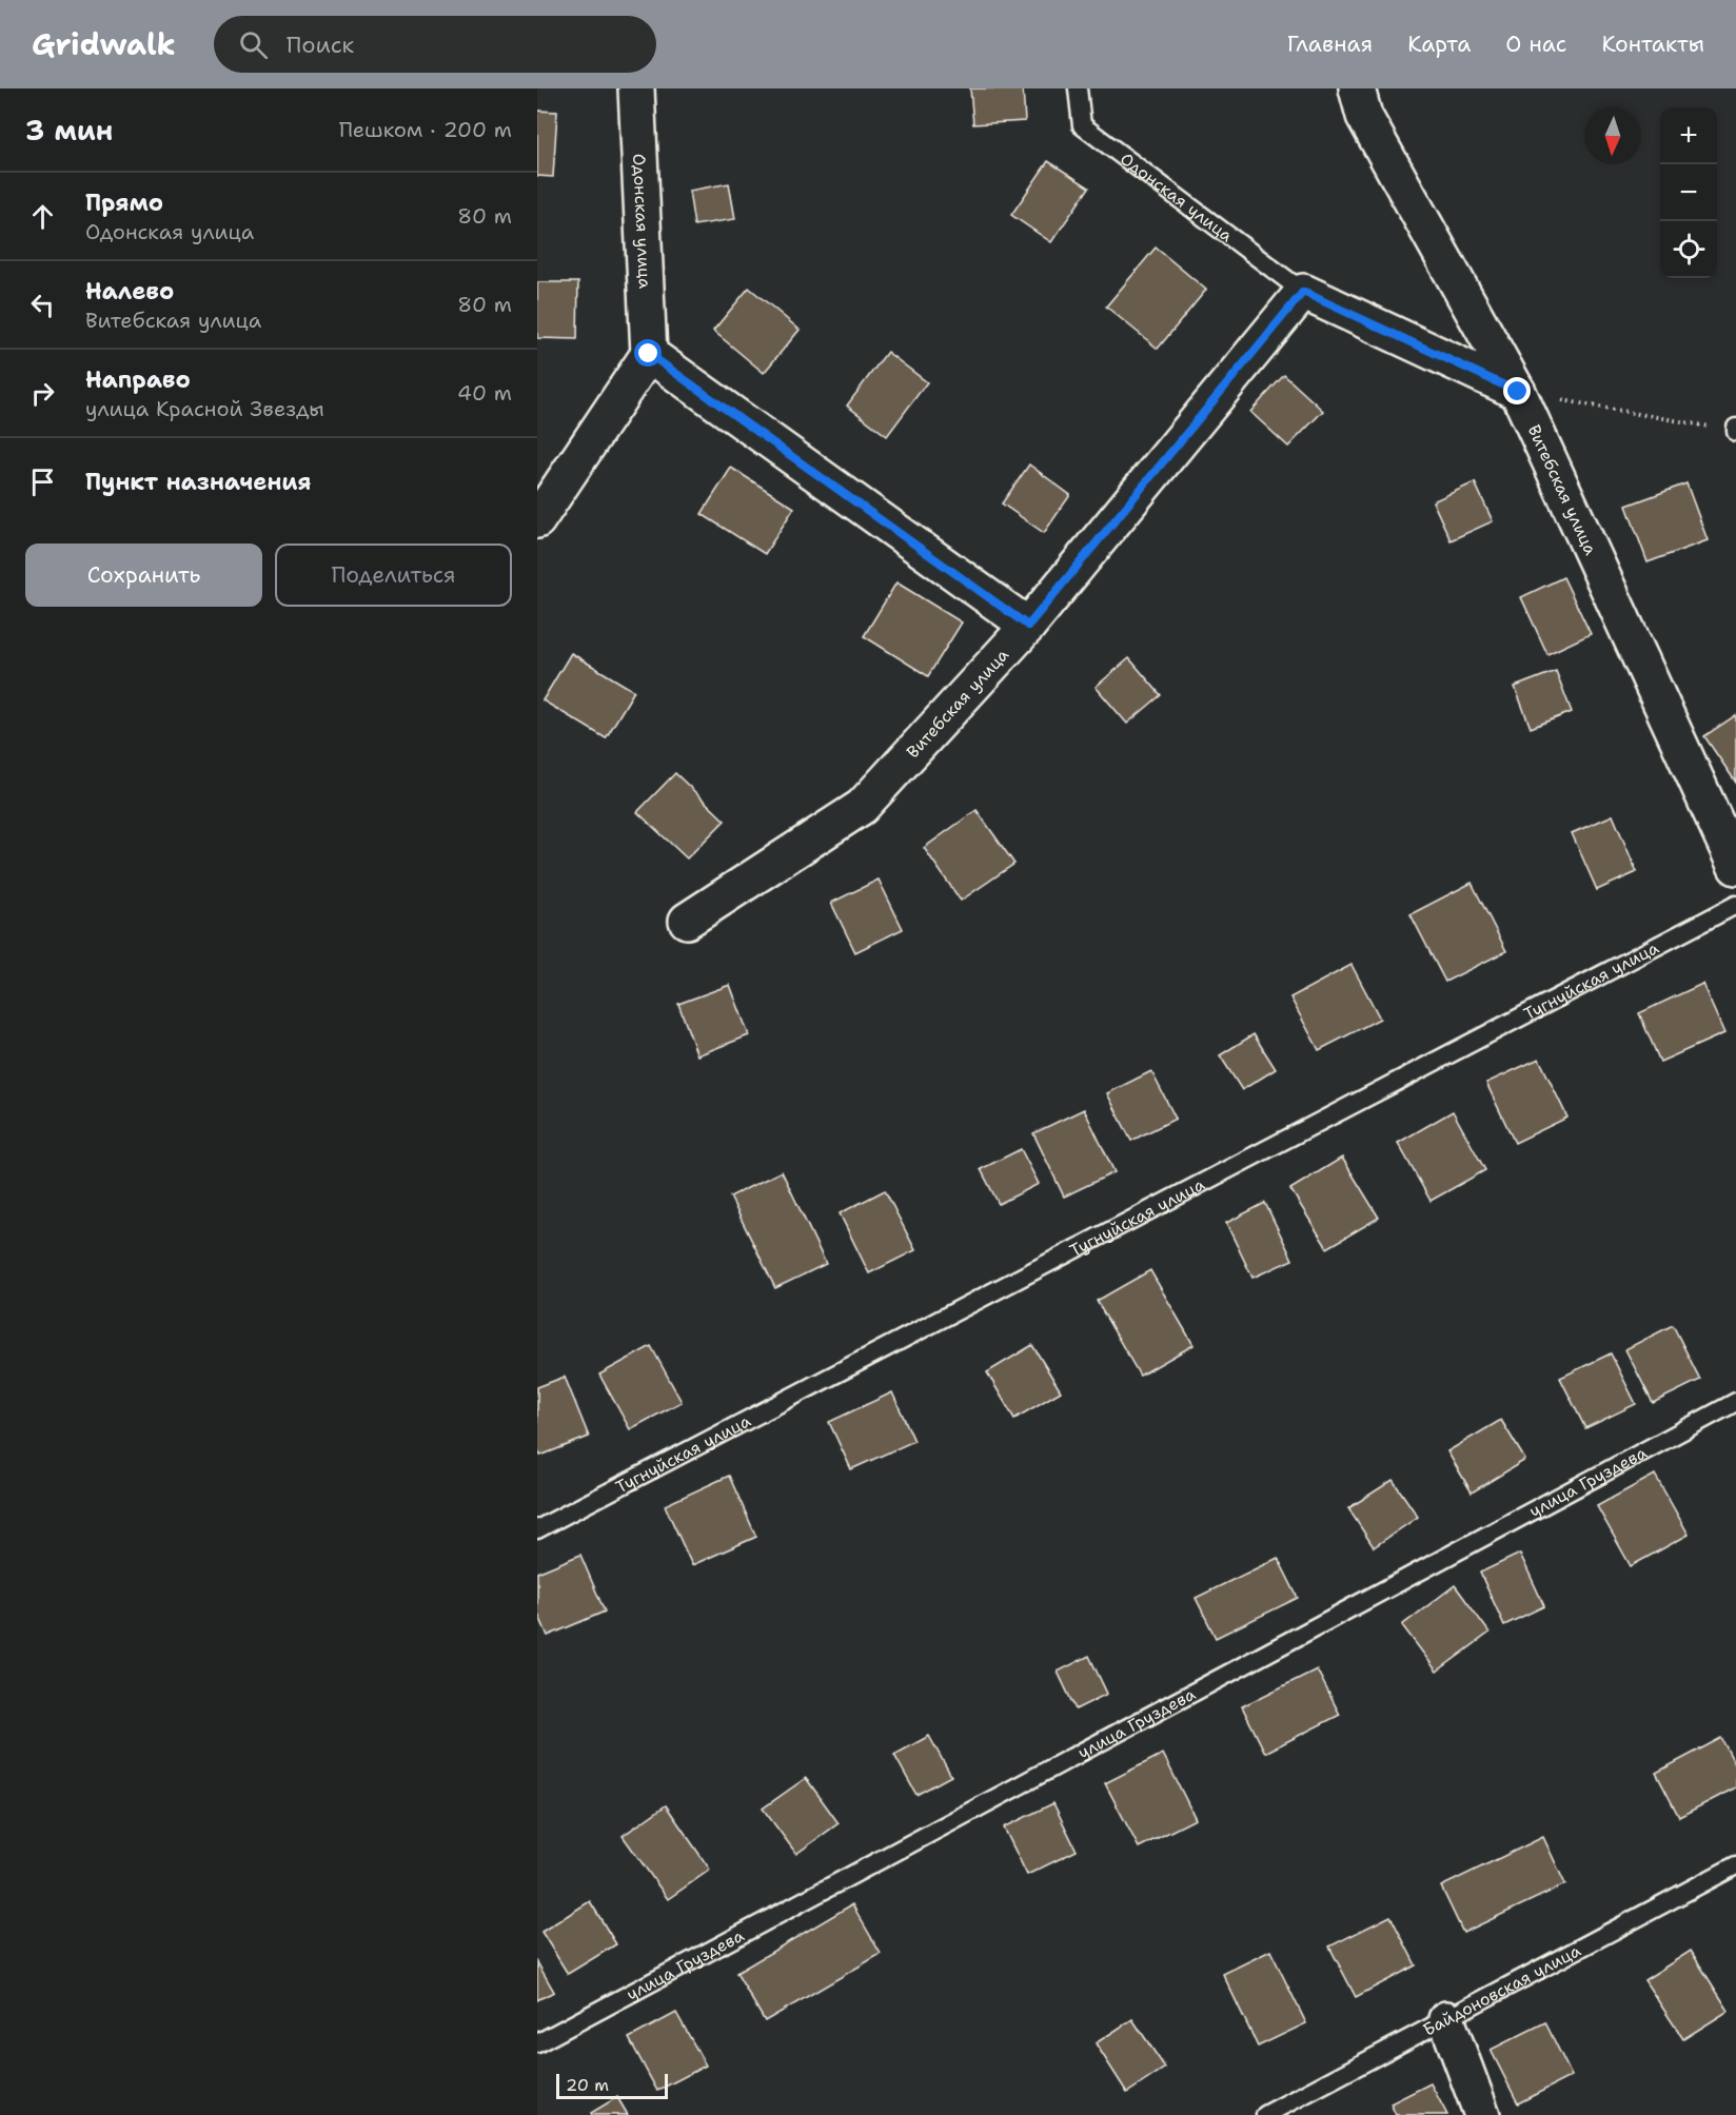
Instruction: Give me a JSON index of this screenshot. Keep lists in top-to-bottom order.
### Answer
{
  "streets": {
    "street": ["Одонская улица", "Витебская улица"],
    "lane": ["Тугнуйская улица", "улица Груздева", "Байдоновская улица"]
  },
  "crossings": [
    ["Одонская улица", "Витебская улица"]
  ],
  "scale_bar": "20 m",
  "north": "bottom",
  "page": {
    "header": "Gridwalk",
    "search": "Поиск",
    "nav": [
      "Главная",
      "Карта",
      "О нас",
      "Контакты"
    ],
    "heading": ["3 мин", "Пешком · 200 m"],
    "map_buttons": ["+", "−"],
    "list": [
      ["Прямо", "Одонская улица", "80 m"],
      ["Налево", "Витебская улица", "80 m"],
      ["Направо", "улица Красной Звезды", "40 m"],
      "Пункт назначения"
    ],
    "buttons": ["Сохранить", "Поделиться"],
    "scale": "20 m"
  }
}
